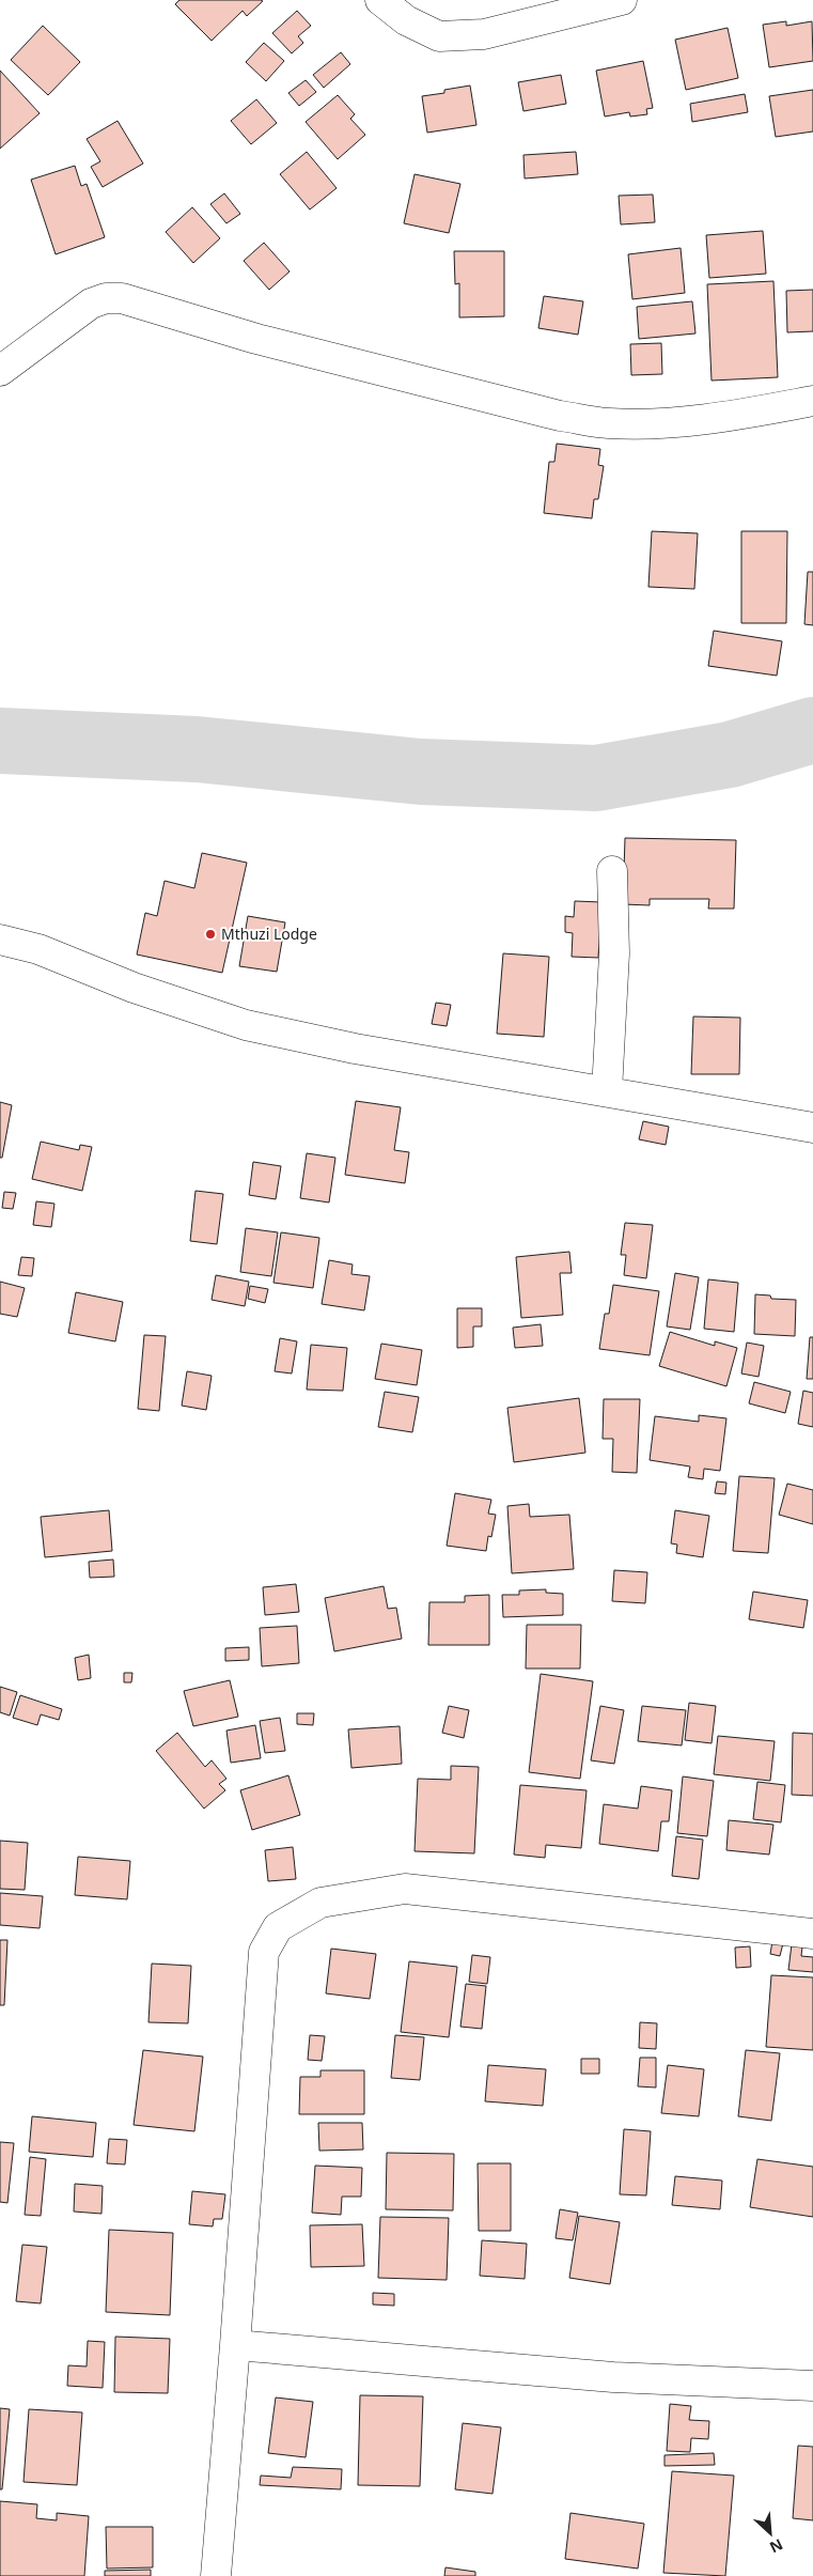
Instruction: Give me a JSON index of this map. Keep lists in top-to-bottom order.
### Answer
{
  "places": ["Mthuzi Lodge"],
  "north": "bottom right"
}
